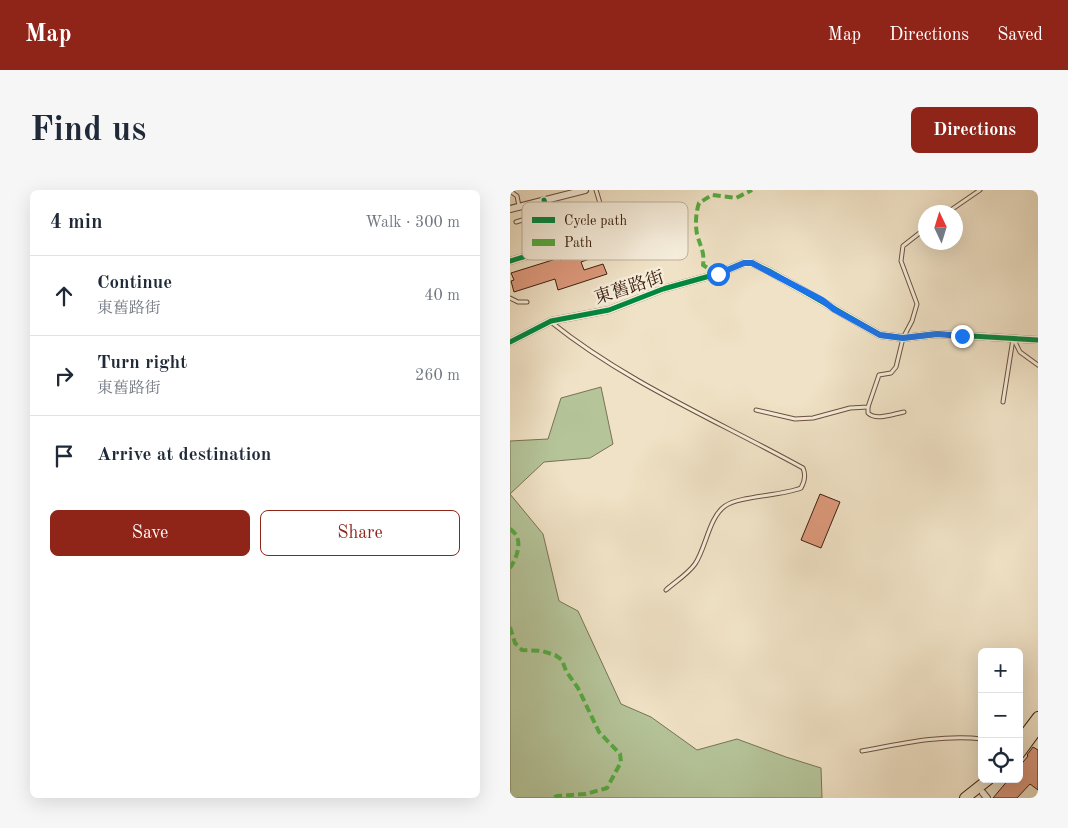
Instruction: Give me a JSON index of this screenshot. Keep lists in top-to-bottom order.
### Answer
{
  "streets": {
    "street": ["東舊路街"]
  },
  "legend": ["Cycle path", "Path"],
  "north": "top",
  "page": {
    "header": "Map",
    "nav": ["Map", "Directions", "Saved"],
    "buttons": [
      "Directions",
      ["Save", "Share"]
    ],
    "title": "Find us",
    "heading": ["4 min", "Walk · 300 m"],
    "list": [
      ["Continue", "東舊路街", "40 m"],
      ["Turn right", "東舊路街", "260 m"],
      "Arrive at destination"
    ],
    "map_buttons": ["+", "−"]
  }
}
